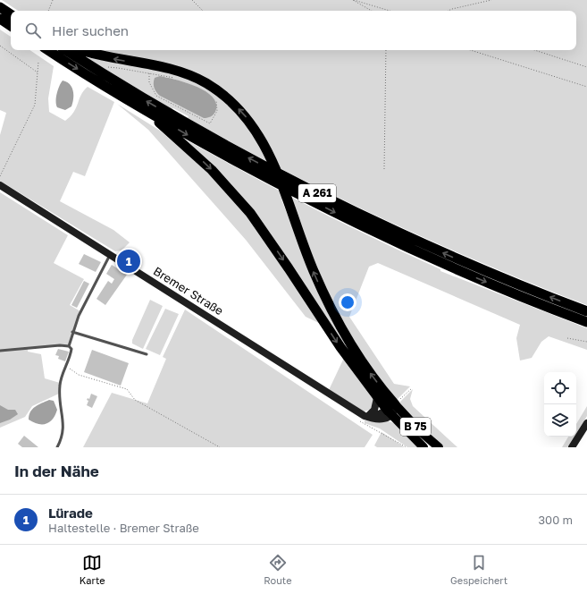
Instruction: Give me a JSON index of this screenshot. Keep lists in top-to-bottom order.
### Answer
{
  "streets": {
    "highway": ["A 261"],
    "main road": ["Bremer Straße", "B 75"]
  },
  "page": {
    "search": "Hier suchen",
    "pins": "1",
    "heading": "In der Nähe",
    "list": [
      {
        "mark": "1",
        "name": "Lürade",
        "note": "Haltestelle · Bremer Straße",
        "value": "300 m"
      }
    ],
    "nav": ["Karte", "Route", "Gespeichert"]
  }
}
